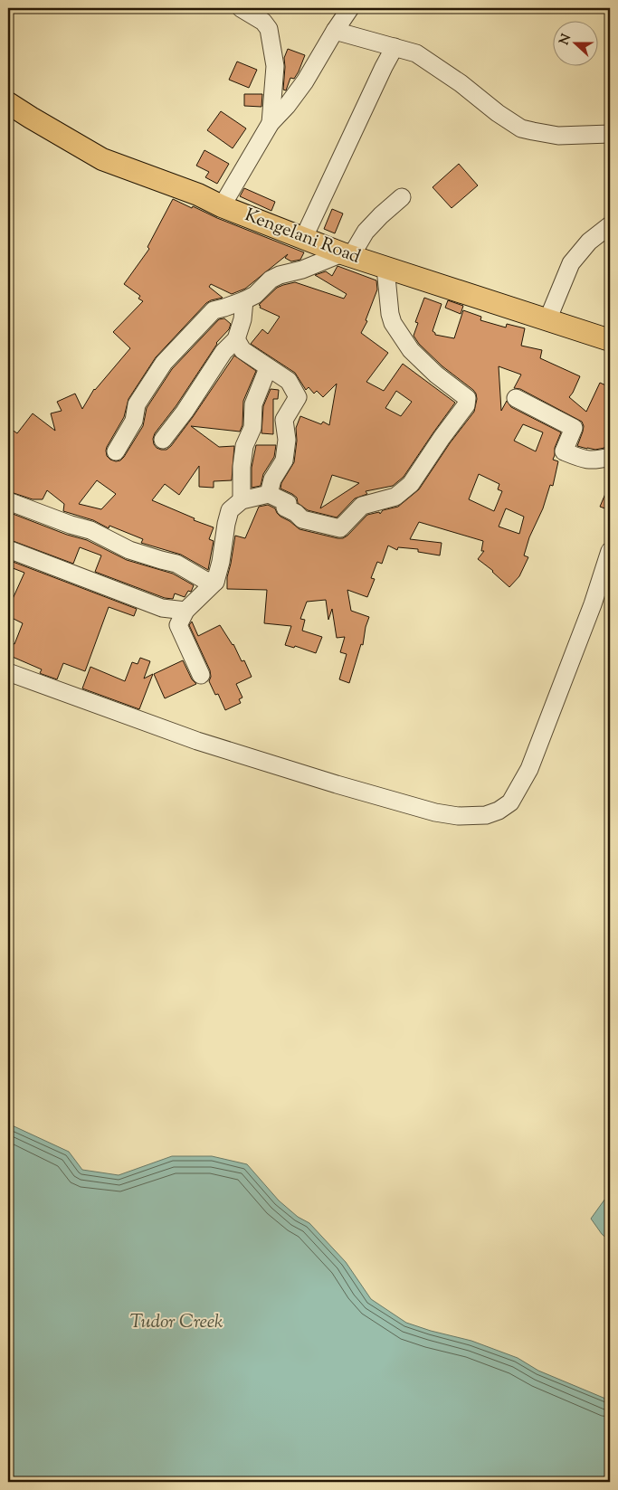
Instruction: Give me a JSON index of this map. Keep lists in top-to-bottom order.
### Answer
{
  "streets": {
    "main road": ["Kengelani Road"]
  },
  "water": ["Tudor Creek"],
  "north": "left"
}
